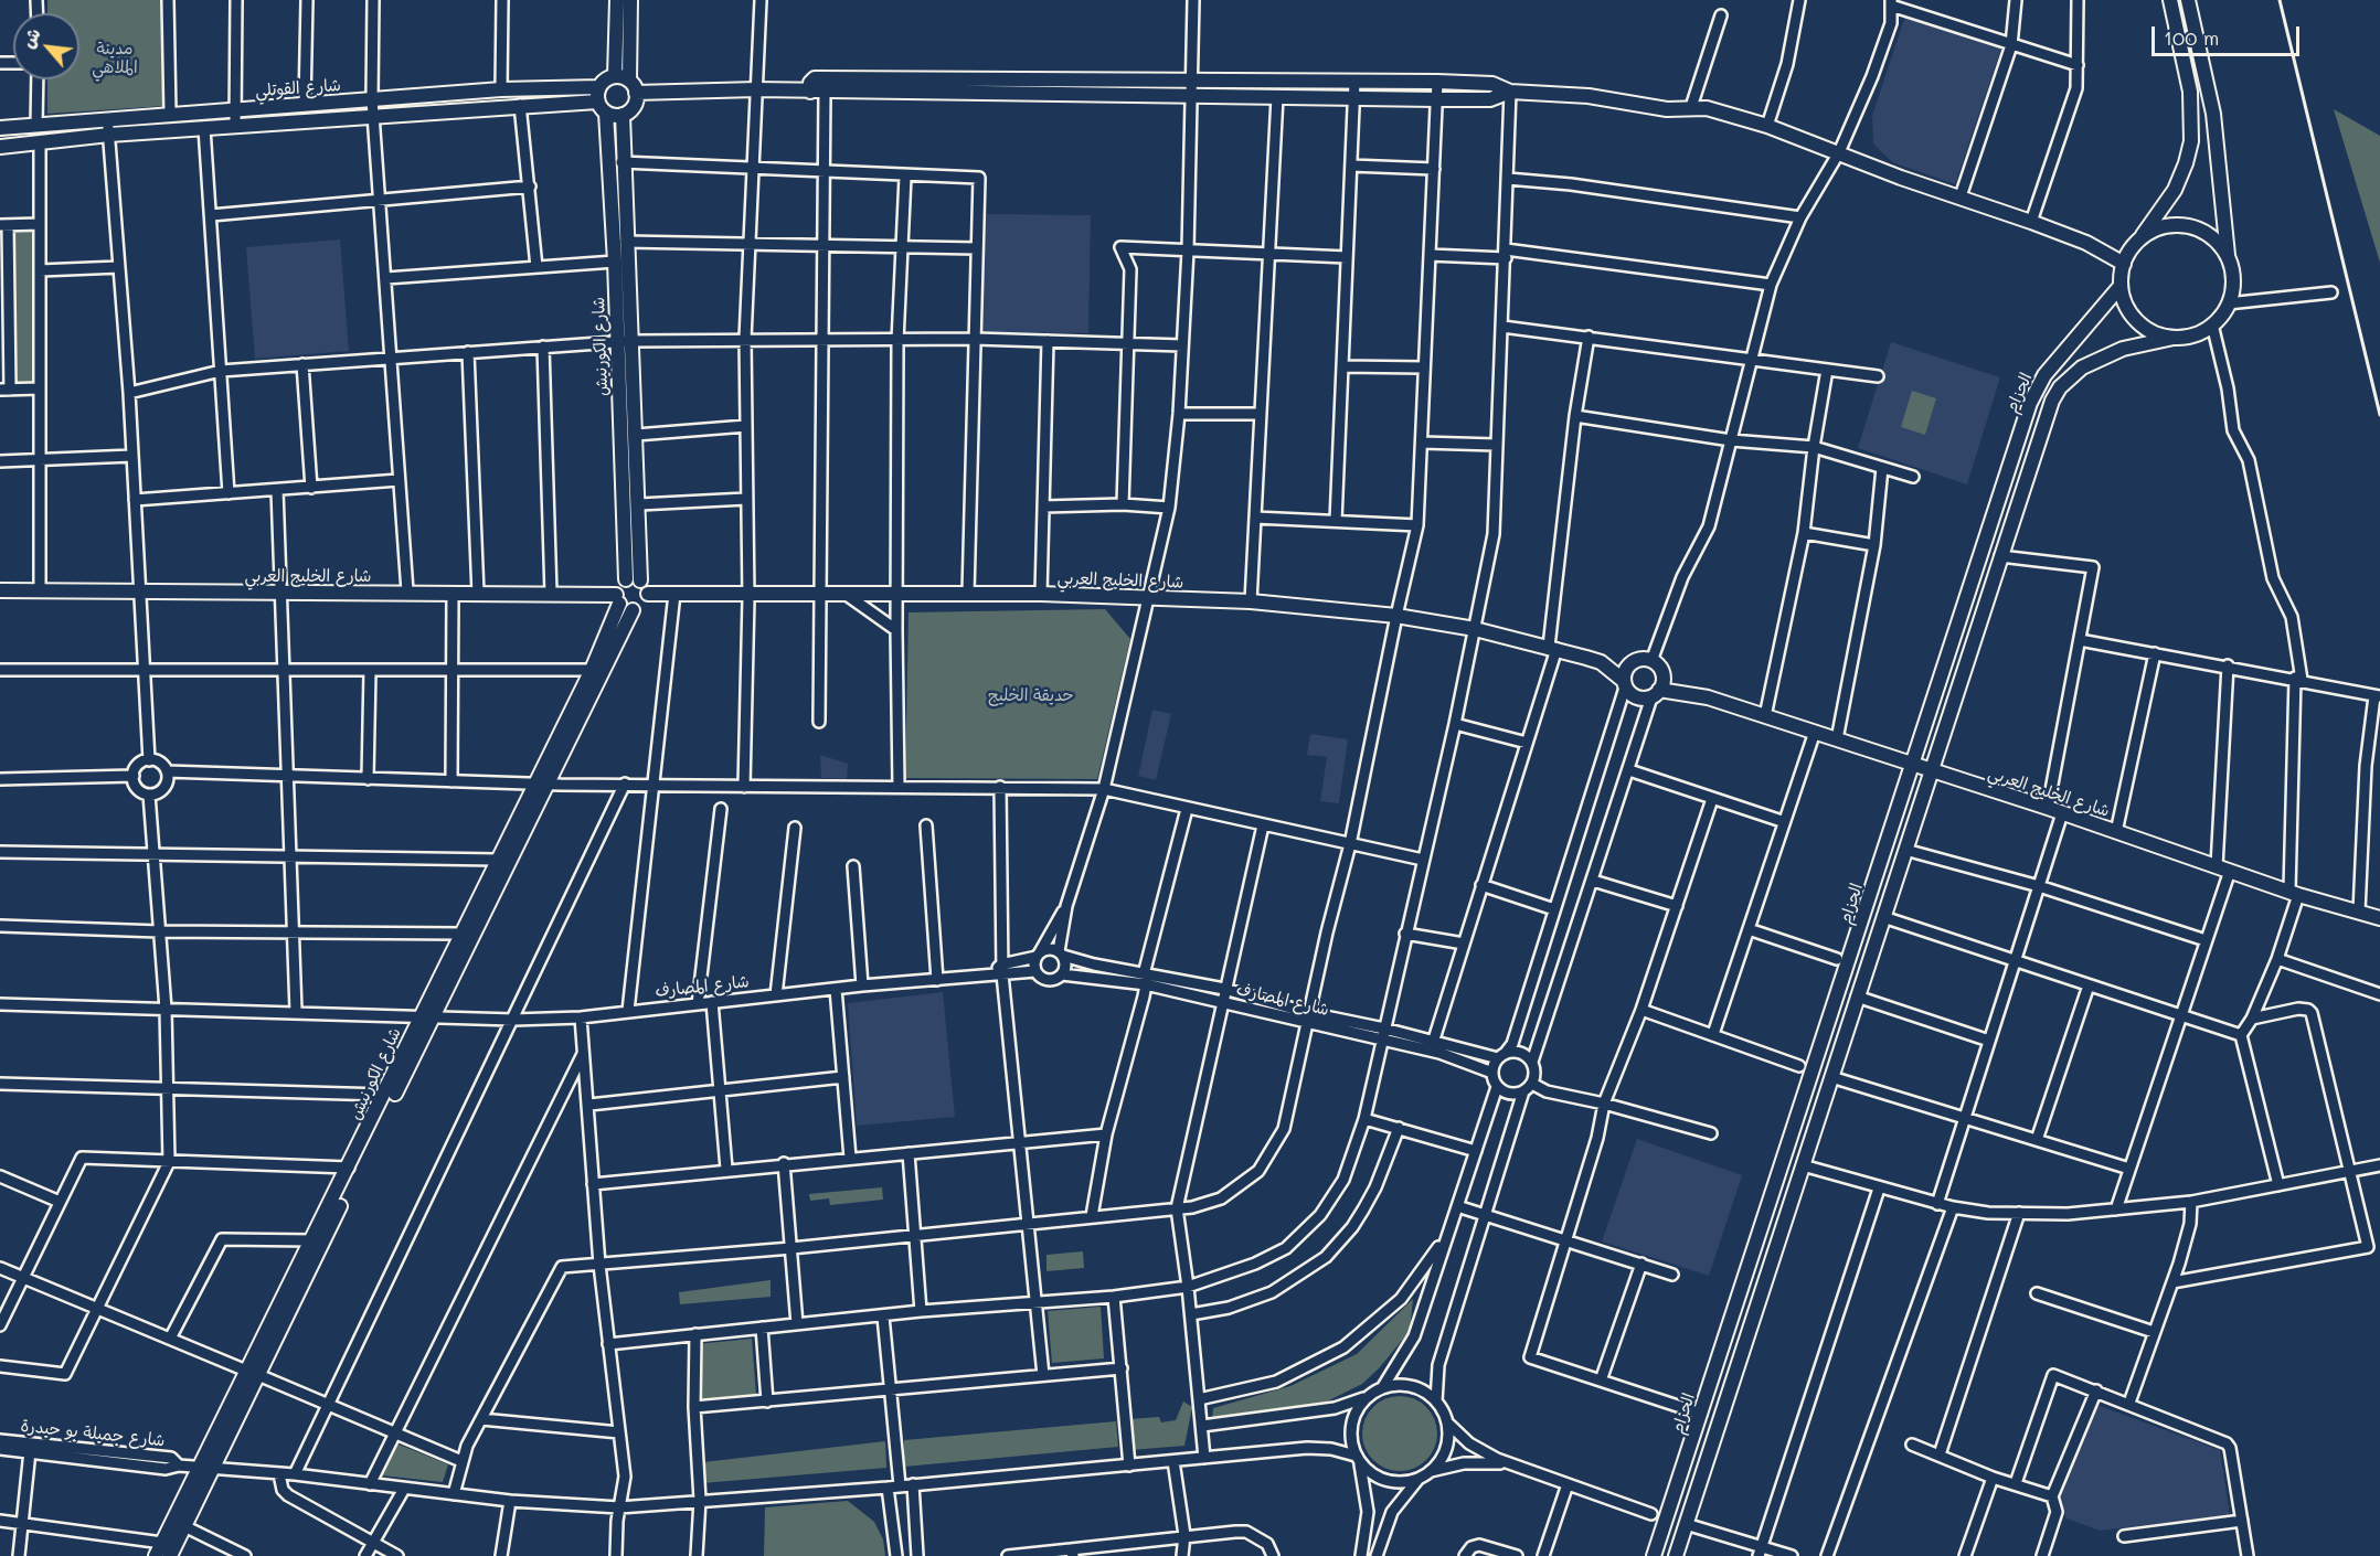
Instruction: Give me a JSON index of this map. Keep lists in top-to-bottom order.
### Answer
{
  "streets": {
    "street": [
      "شارع القوتلي",
      "شارع الكورنيش",
      "الحزام",
      "شارع الخليج العربي",
      "شارع المصارف",
      "شارع جميلة بو حيدرة"
    ]
  },
  "crossings": [
    ["شارع القوتلي", "شارع الكورنيش"],
    ["شارع الكورنيش", "شارع الخليج العربي"],
    ["شارع الكورنيش", "شارع المصارف"],
    ["الحزام", "شارع الخليج العربي"]
  ],
  "parks": ["مدينة الملاهي", "حديقة الخليج"],
  "scale_bar": "100 m",
  "north": "top left"
}
